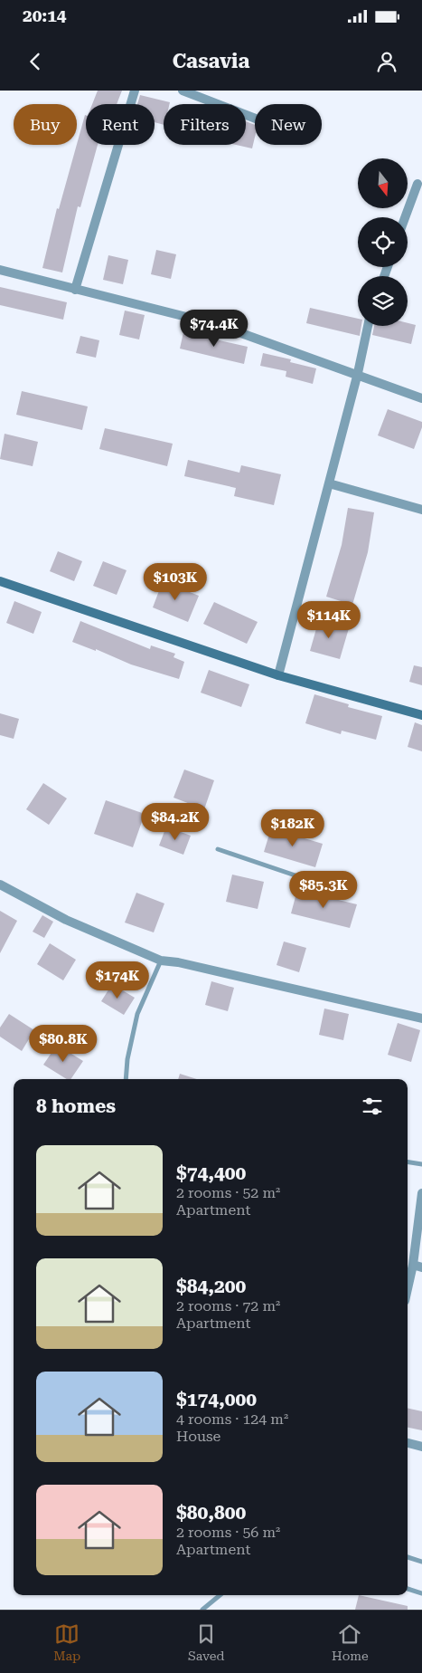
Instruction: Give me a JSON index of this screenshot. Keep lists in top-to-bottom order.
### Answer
{
  "north": "bottom",
  "page": {
    "status": "20:14",
    "header": "Casavia",
    "chip": [
      "Buy",
      "Rent",
      "Filters",
      "New"
    ],
    "price": [
      "$74.4K",
      "$103K",
      "$114K",
      "$84.2K",
      "$182K",
      "$85.3K",
      "$174K",
      "$80.8K"
    ],
    "heading": "8 homes",
    "list": [
      {
        "name": "$74,400",
        "note": "2 rooms · 52 m² · Apartment"
      },
      {
        "name": "$84,200",
        "note": "2 rooms · 72 m² · Apartment"
      },
      {
        "name": "$174,000",
        "note": "4 rooms · 124 m² · House"
      },
      {
        "name": "$80,800",
        "note": "2 rooms · 56 m² · Apartment"
      }
    ],
    "tabs": ["Map", "Saved", "Home"]
  }
}
